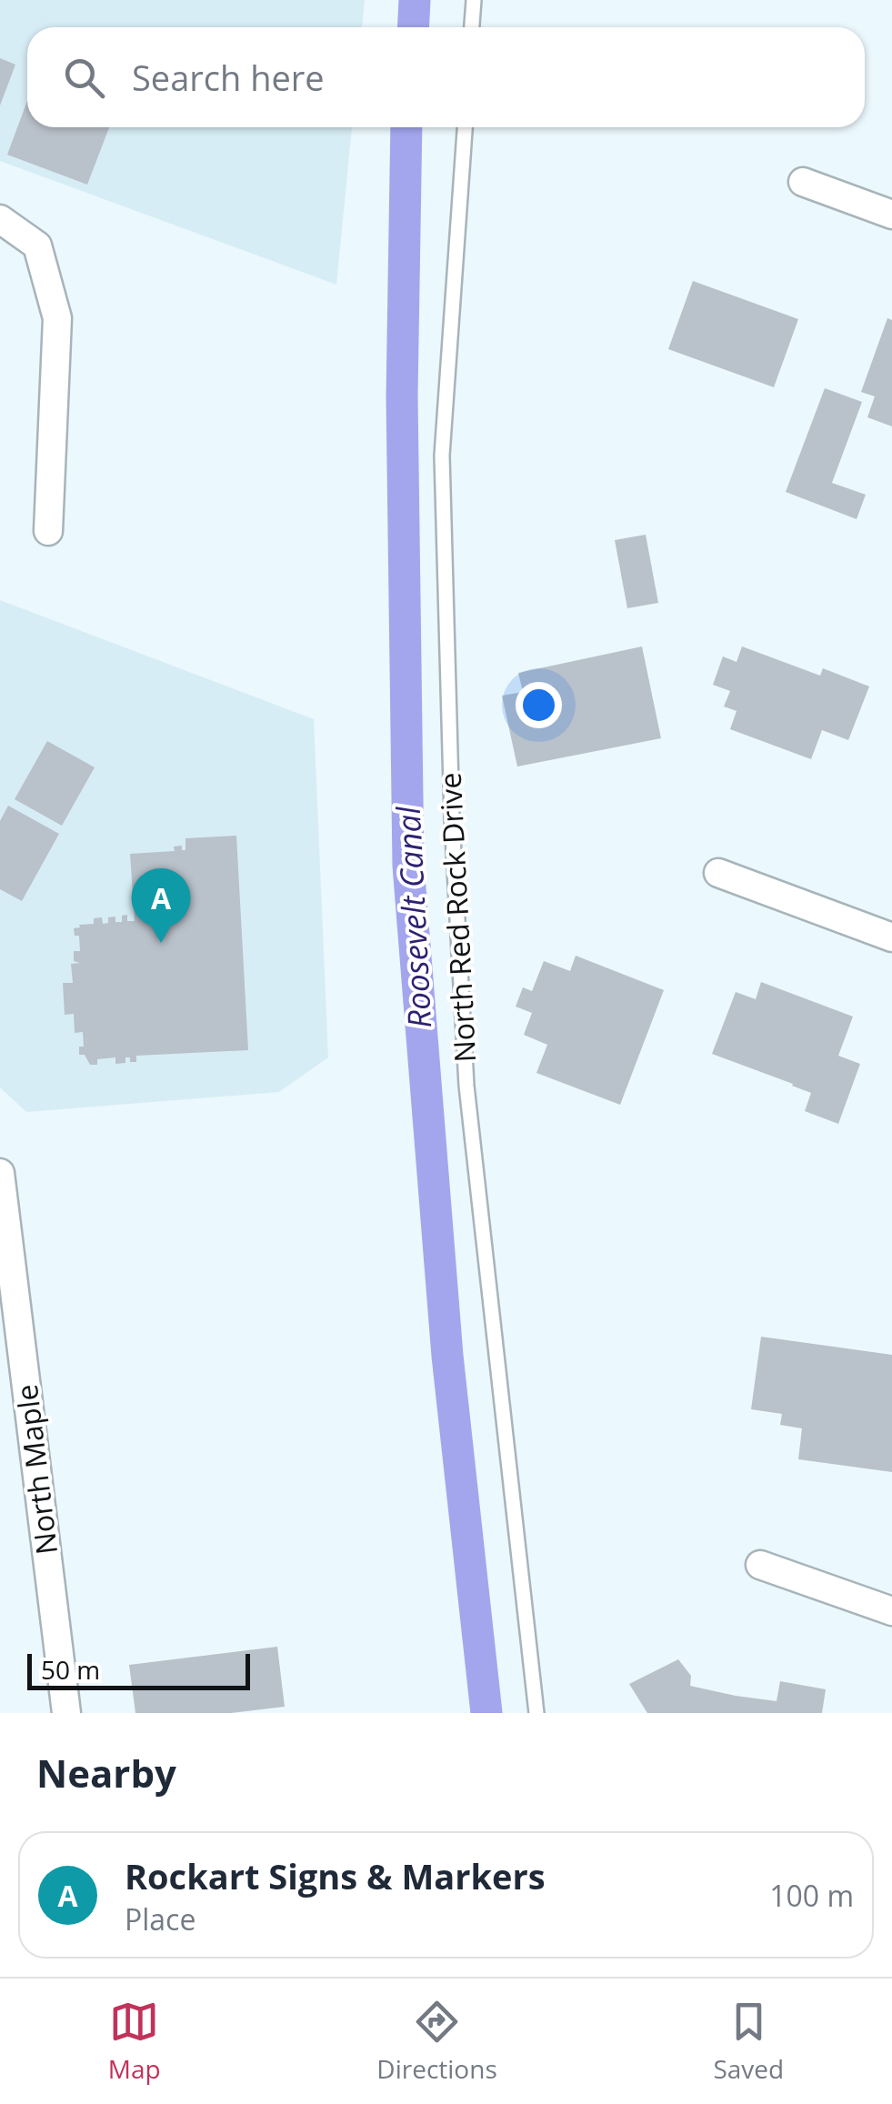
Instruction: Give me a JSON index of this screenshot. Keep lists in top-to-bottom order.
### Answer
{
  "streets": {
    "street": ["North Maple"],
    "lane": ["North Red Rock Drive"]
  },
  "water": ["Roosevelt Canal"],
  "scale_bar": "50 m",
  "page": {
    "search": "Search here",
    "pins": "A",
    "scale": "50 m",
    "heading": "Nearby",
    "list": [
      {
        "mark": "A",
        "name": "Rockart Signs & Markers",
        "note": "Place",
        "value": "100 m"
      }
    ],
    "nav": ["Map", "Directions", "Saved"]
  }
}
